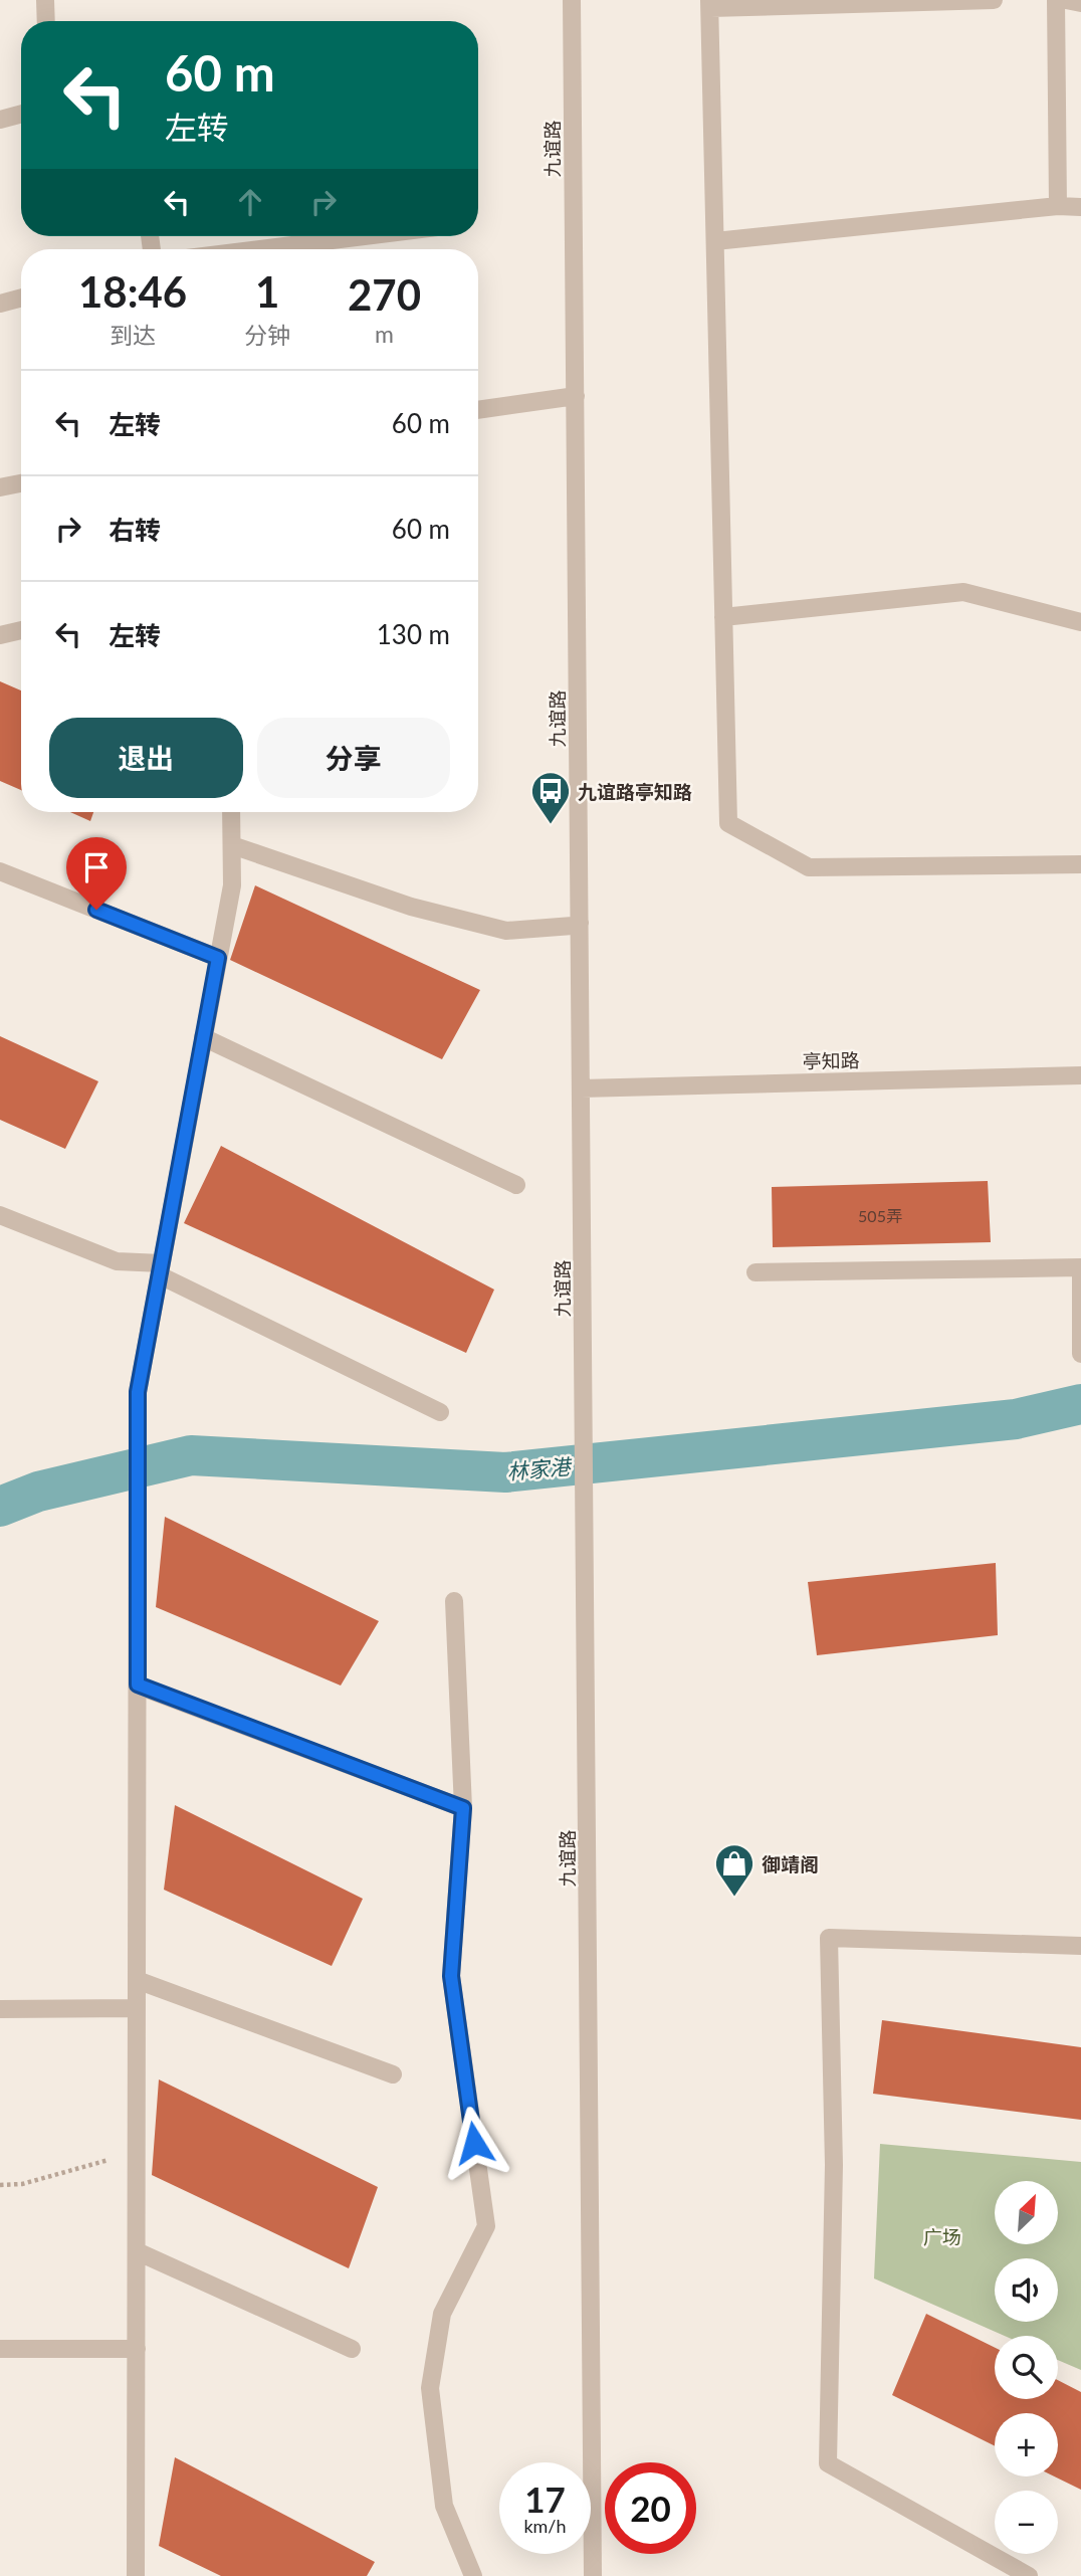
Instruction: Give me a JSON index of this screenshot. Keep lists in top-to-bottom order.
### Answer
{
  "streets": {
    "street": ["九谊路", "亭知路"]
  },
  "crossings": [
    ["九谊路", "亭知路"]
  ],
  "water": ["林家港"],
  "parks": ["广场"],
  "places": {
    "bus stop": ["九谊路亭知路"],
    "shop": ["御靖阁"]
  },
  "house_numbers": ["505弄"],
  "north": "top right",
  "page": {
    "turn": ["60 m", "左转"],
    "eta": [
      "18:46",
      "到达",
      "1",
      "分钟",
      "270",
      "m"
    ],
    "list": [
      {
        "name": "左转",
        "value": "60 m"
      },
      {
        "name": "右转",
        "value": "60 m"
      },
      {
        "name": "左转",
        "value": "130 m"
      }
    ],
    "buttons": ["退出", "分享"],
    "map_buttons": ["+", "−"],
    "speed": "17 km/h",
    "limit": "20"
  }
}
